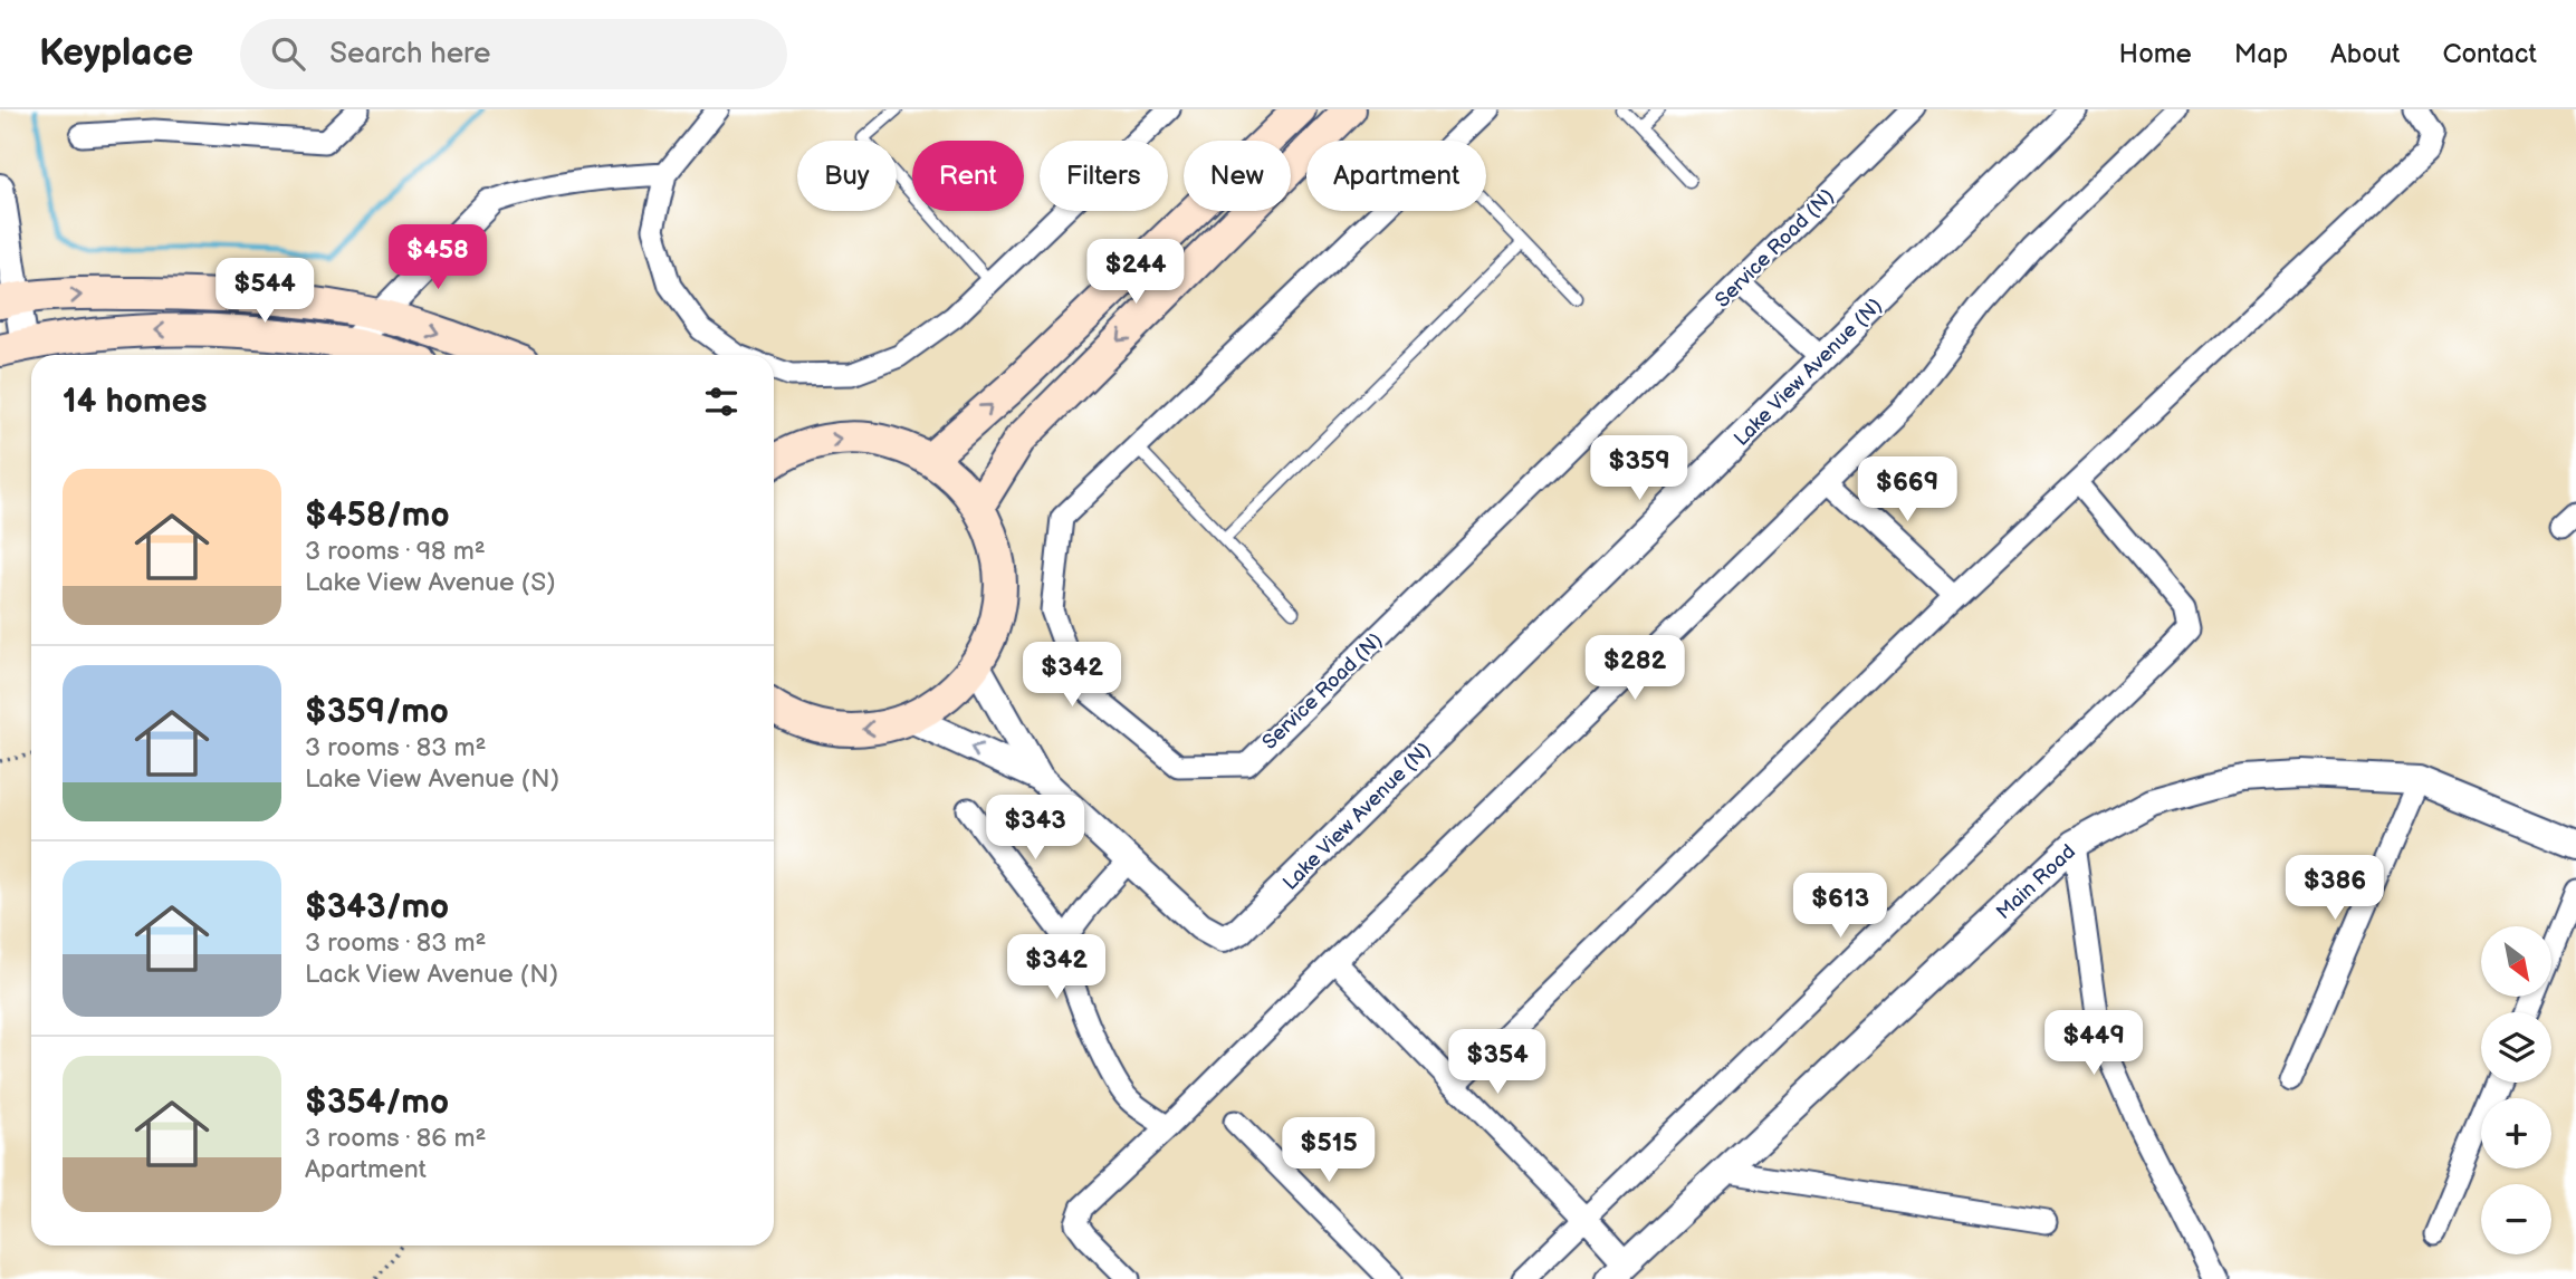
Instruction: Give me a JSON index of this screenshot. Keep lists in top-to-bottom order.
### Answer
{
  "streets": {
    "street": ["Service Road (N)", "Lake View Avenue (N)", "Main Road"]
  },
  "north": "bottom right",
  "page": {
    "header": "Keyplace",
    "search": "Search here",
    "nav": [
      "Home",
      "Map",
      "About",
      "Contact"
    ],
    "chip": [
      "Buy",
      "Rent",
      "Filters",
      "New",
      "Apartment"
    ],
    "price": [
      "$458",
      "$244",
      "$544",
      "$359",
      "$669",
      "$282",
      "$342",
      "$343",
      "$386",
      "$613",
      "$342",
      "$449",
      "$354",
      "$515"
    ],
    "heading": "14 homes",
    "list": [
      {
        "name": "$458/mo",
        "note": "3 rooms · 98 m² · Lake View Avenue (S)"
      },
      {
        "name": "$359/mo",
        "note": "3 rooms · 83 m² · Lake View Avenue (N)"
      },
      {
        "name": "$343/mo",
        "note": "3 rooms · 83 m² · Lack View Avenue (N)"
      },
      {
        "name": "$354/mo",
        "note": "3 rooms · 86 m² · Apartment"
      }
    ],
    "map_buttons": ["+", "−"]
  }
}
